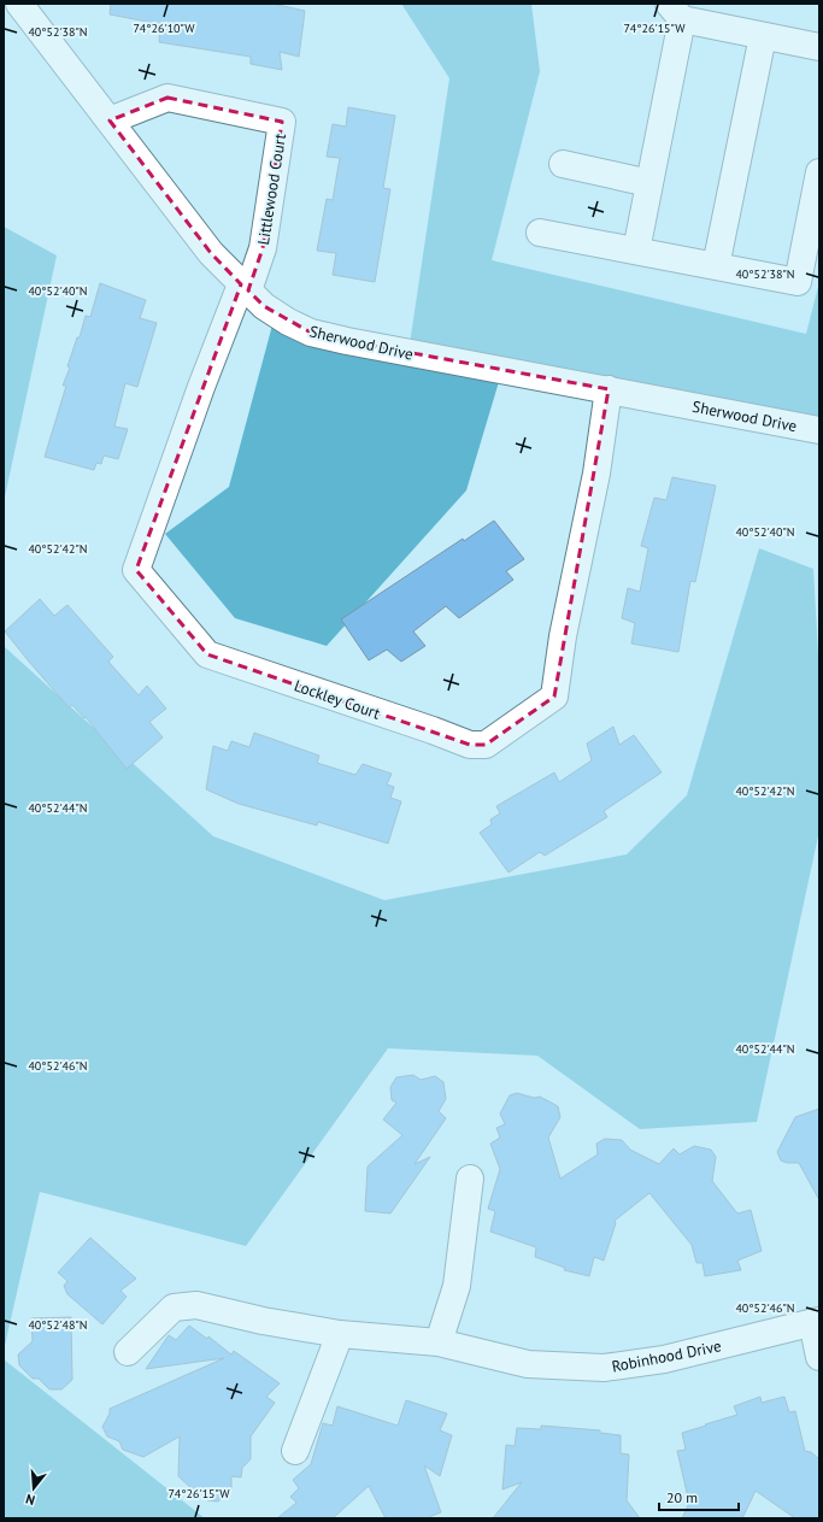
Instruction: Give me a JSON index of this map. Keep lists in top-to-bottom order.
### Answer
{
  "streets": {
    "street": [
      "Littlewood Court",
      "Sherwood Drive",
      "Lockley Court",
      "Robinhood Drive"
    ]
  },
  "crossings": [
    ["Littlewood Court", "Sherwood Drive"],
    ["Littlewood Court", "Lockley Court"],
    ["Sherwood Drive", "Lockley Court"]
  ],
  "scale_bar": "20 m",
  "north": "bottom",
  "coordinates": [
    "74°26'10\"W",
    "74°26'15\"W",
    "40°52'38\"N",
    "40°52'40\"N",
    "40°52'42\"N",
    "40°52'44\"N",
    "40°52'46\"N",
    "40°52'48\"N"
  ]
}
